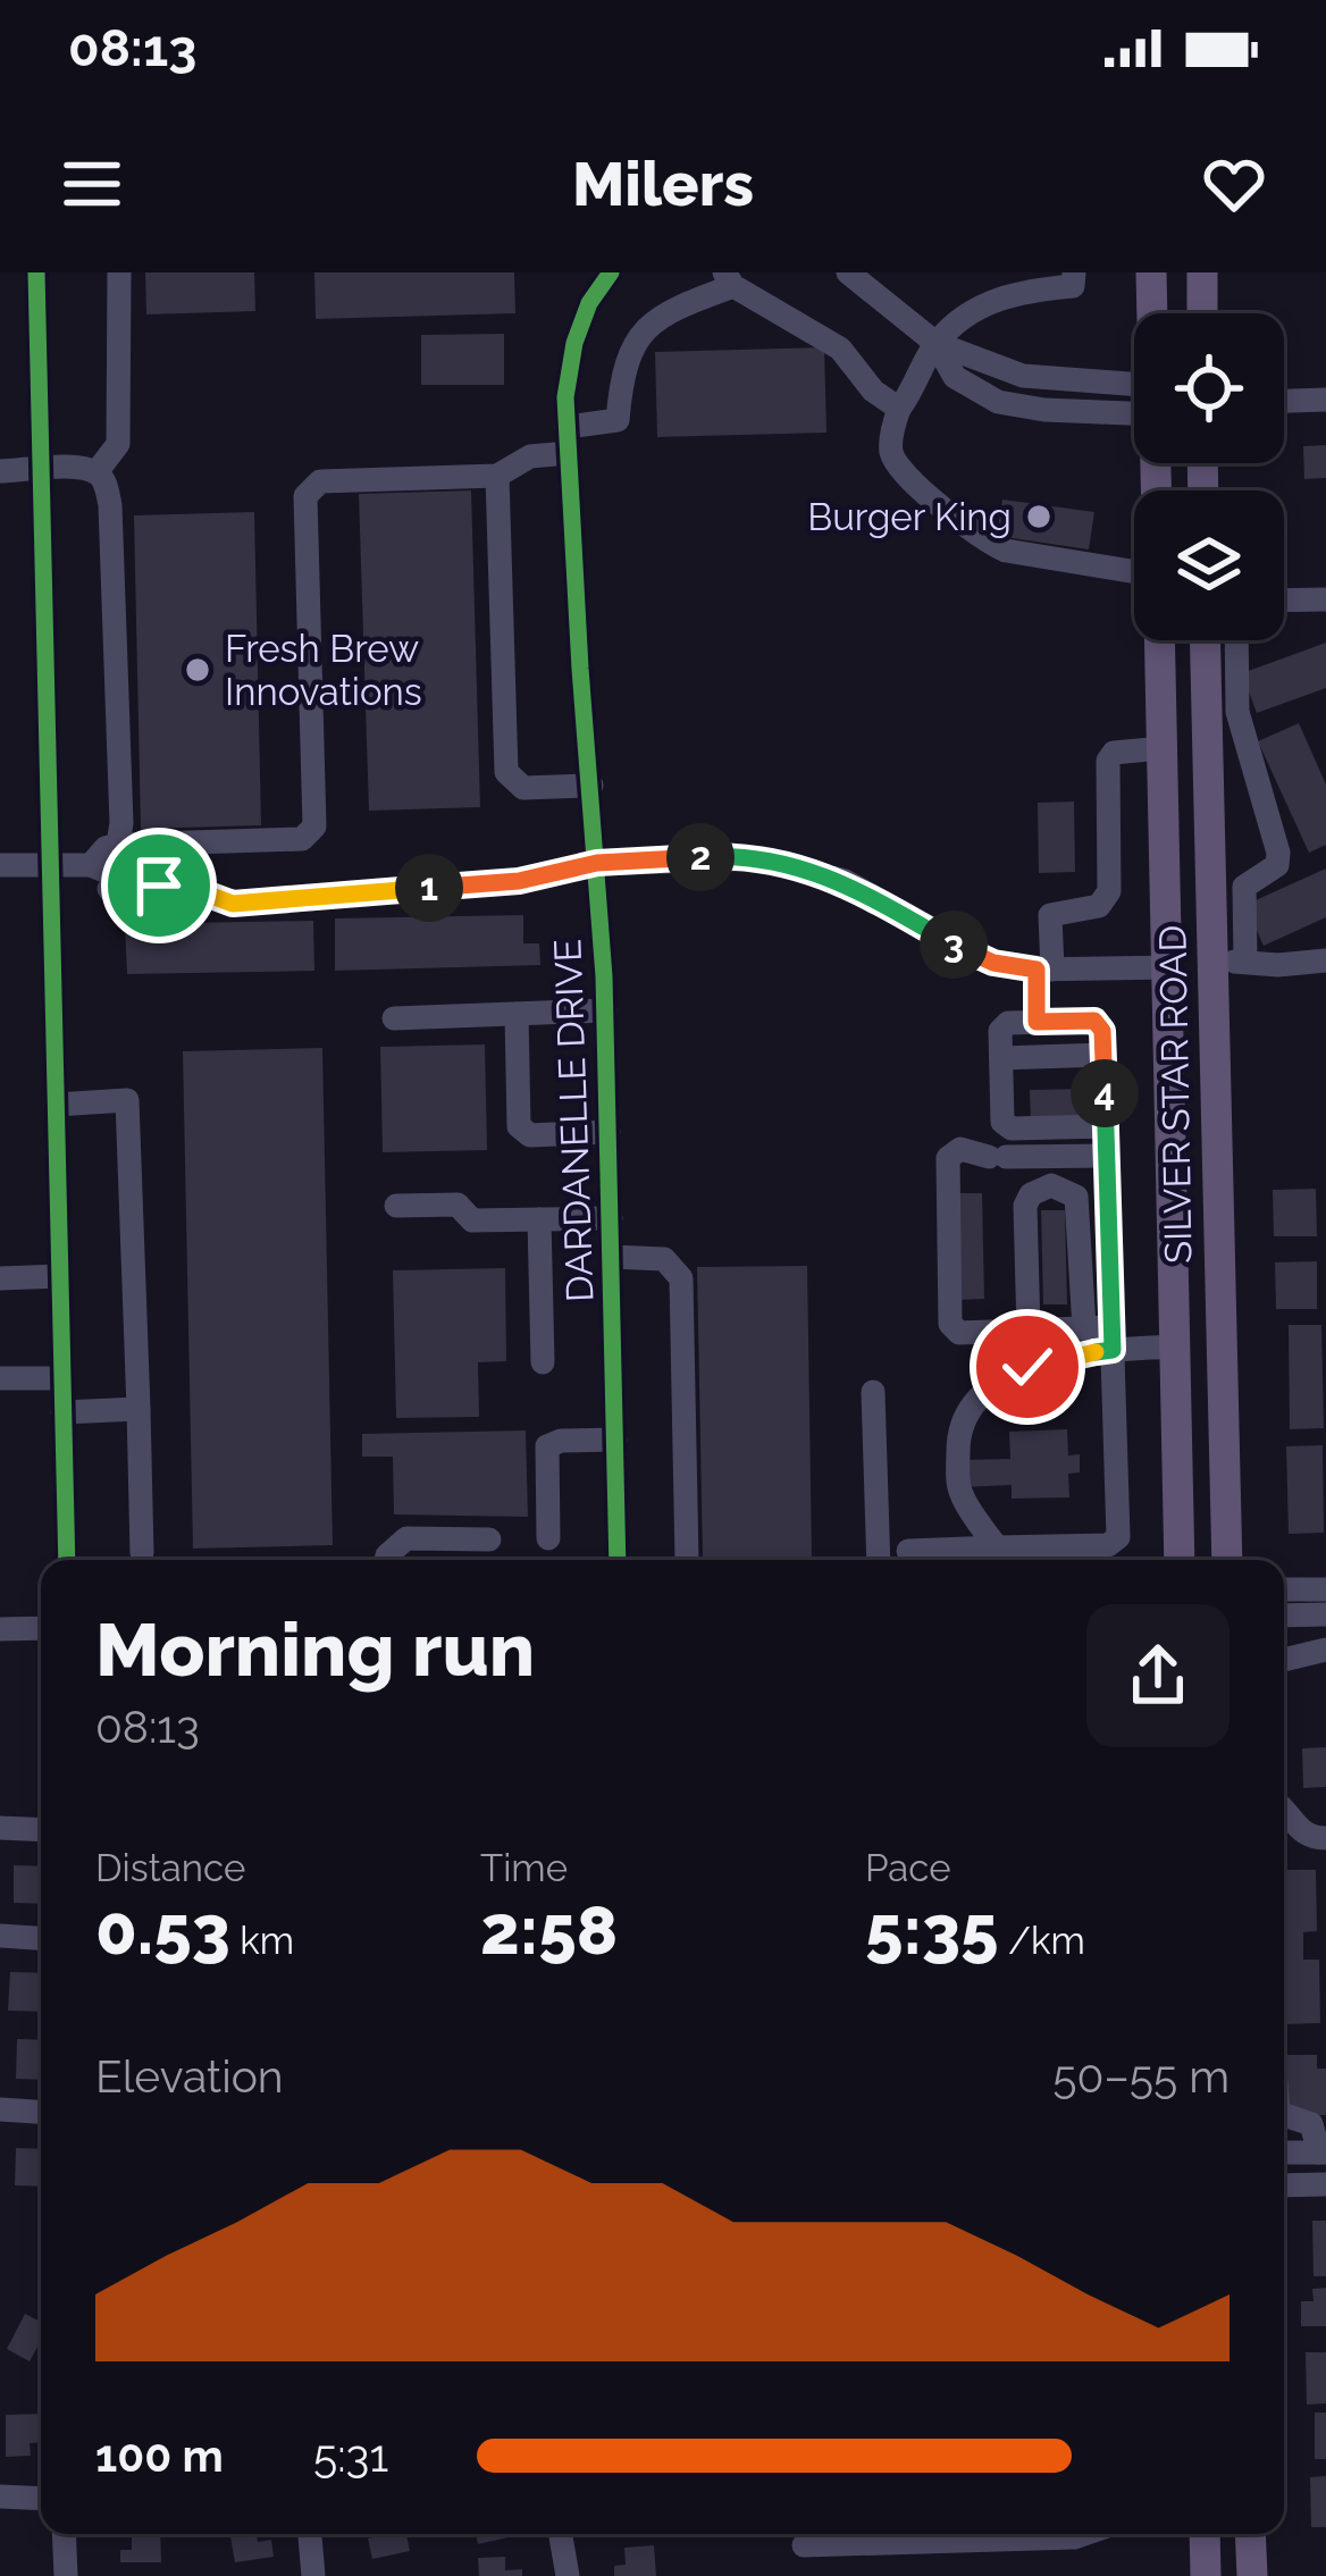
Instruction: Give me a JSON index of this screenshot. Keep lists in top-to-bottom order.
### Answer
{
  "streets": {
    "main road": ["SILVER STAR ROAD"],
    "street": ["DARDANELLE DRIVE"]
  },
  "places": ["Burger King", "Fresh Brew Innovations"],
  "page": {
    "status": "08:13",
    "header": "Milers",
    "pins": [
      "2",
      "1",
      "3",
      "4"
    ],
    "heading": ["Morning run", "08:13"],
    "stats": [
      ["Distance", "0.53 km"],
      ["Time", "2:58"],
      ["Pace", "5:35 /km"]
    ],
    "chart": ["Elevation", "50–55 m"],
    "list": [
      {
        "name": "100 m",
        "note": "5:31"
      }
    ]
  }
}
